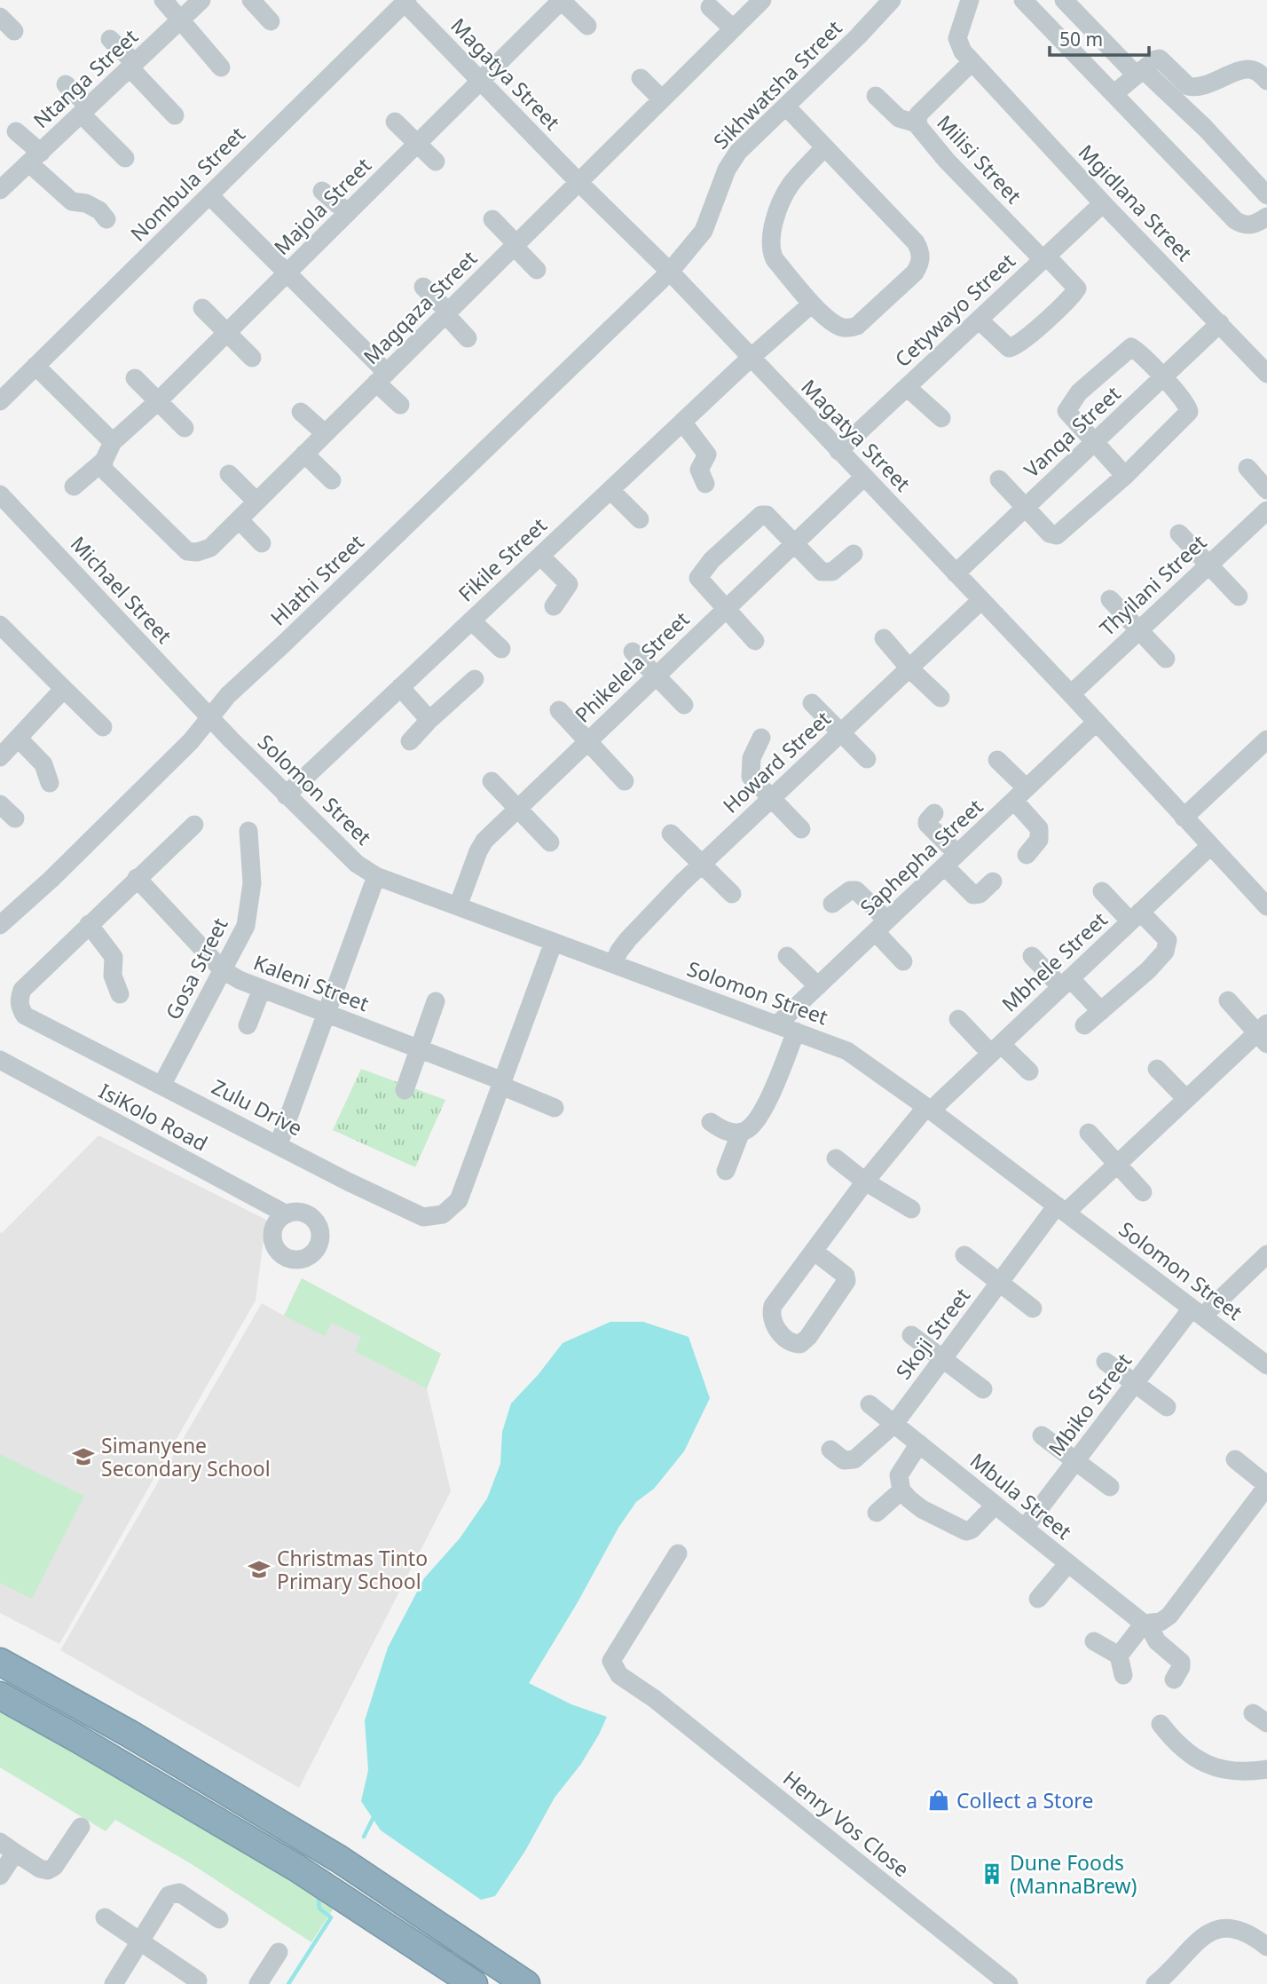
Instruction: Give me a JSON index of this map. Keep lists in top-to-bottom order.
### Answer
{
  "streets": {
    "street": [
      "Magatya Street",
      "Ntanga Street",
      "Sikhwatsha Street",
      "Milisi Street",
      "Nombula Street",
      "Mgidlana Street",
      "Majola Street",
      "Magqaza Street",
      "Cetywayo Street",
      "Vanqa Street",
      "Fikile Street",
      "Hlathi Street",
      "Thyilani Street",
      "Michael Street",
      "Phikelela Street",
      "Howard Street",
      "Solomon Street",
      "Saphepha Street",
      "Mbhele Street",
      "Gosa Street",
      "Kaleni Street",
      "Zulu Drive",
      "IsiKolo Road",
      "Skoji Street",
      "Mbiko Street",
      "Mbula Street",
      "Henry Vos Close"
    ]
  },
  "crossings": [
    ["Magatya Street", "Sikhwatsha Street"],
    ["Magatya Street", "Nombula Street"],
    ["Magatya Street", "Majola Street"],
    ["Magatya Street", "Magqaza Street"],
    ["Magatya Street", "Cetywayo Street"],
    ["Magatya Street", "Vanqa Street"],
    ["Magatya Street", "Fikile Street"],
    ["Magatya Street", "Hlathi Street"],
    ["Magatya Street", "Thyilani Street"],
    ["Magatya Street", "Phikelela Street"],
    ["Magatya Street", "Howard Street"],
    ["Magatya Street", "Saphepha Street"],
    ["Magatya Street", "Mbhele Street"],
    ["Sikhwatsha Street", "Hlathi Street"],
    ["Milisi Street", "Mgidlana Street"],
    ["Milisi Street", "Cetywayo Street"],
    ["Mgidlana Street", "Cetywayo Street"],
    ["Mgidlana Street", "Vanqa Street"],
    ["Majola Street", "Magqaza Street"],
    ["Fikile Street", "Solomon Street"],
    ["Hlathi Street", "Michael Street"],
    ["Hlathi Street", "Solomon Street"],
    ["Michael Street", "Solomon Street"],
    ["Phikelela Street", "Solomon Street"],
    ["Howard Street", "Solomon Street"],
    ["Solomon Street", "Saphepha Street"],
    ["Solomon Street", "Mbhele Street"],
    ["Solomon Street", "Zulu Drive"],
    ["Solomon Street", "Skoji Street"],
    ["Solomon Street", "Mbiko Street"],
    ["Gosa Street", "Kaleni Street"],
    ["Gosa Street", "Zulu Drive"],
    ["Kaleni Street", "Zulu Drive"],
    ["Skoji Street", "Mbula Street"],
    ["Mbiko Street", "Mbula Street"]
  ],
  "places": {
    "school or university": ["Simanyene Secondary School", "Christmas Tinto Primary School"],
    "shop": ["Collect a Store"],
    "building": ["Dune Foods (MannaBrew)"]
  },
  "scale_bar": "50 m"
}
